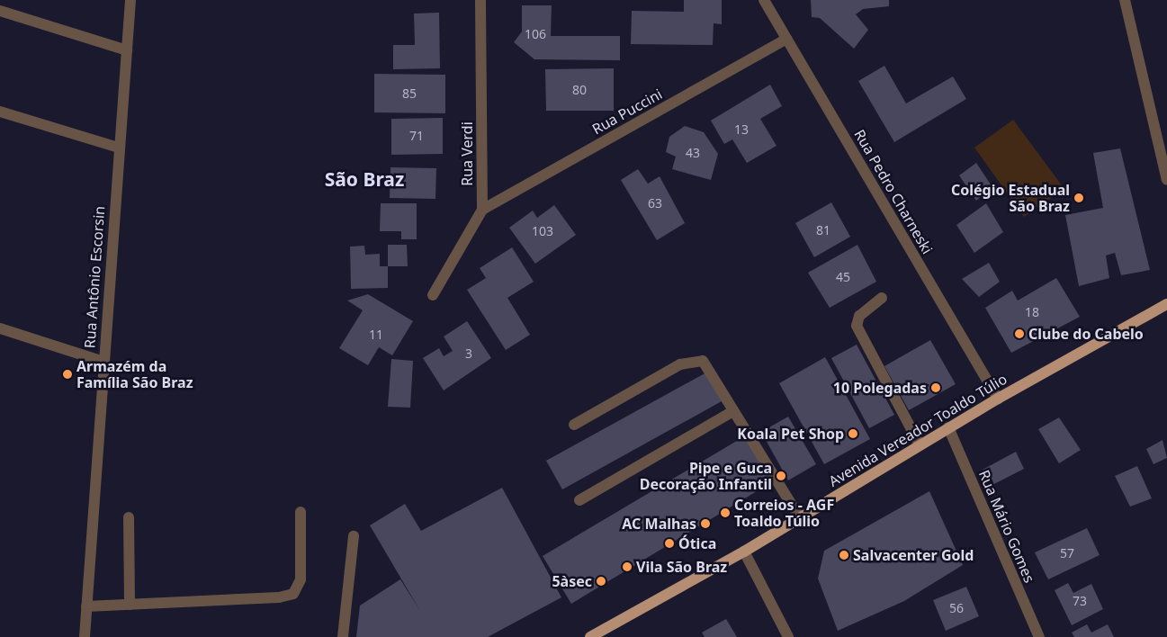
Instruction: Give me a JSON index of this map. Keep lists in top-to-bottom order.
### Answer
{
  "streets": {
    "main road": ["Avenida Vereador Toaldo Túlio"],
    "street": [
      "Rua Puccini",
      "Rua Verdi",
      "Rua Pedro Charneski",
      "Rua Antônio Escorsin",
      "Rua Mário Gomes"
    ]
  },
  "crossings": [
    ["Rua Puccini", "Rua Verdi"],
    ["Rua Puccini", "Rua Pedro Charneski"],
    ["Rua Pedro Charneski", "Avenida Vereador Toaldo Túlio"],
    ["Avenida Vereador Toaldo Túlio", "Rua Mário Gomes"]
  ],
  "districts": ["São Braz"],
  "places": [
    "Colégio Estadual São Braz",
    "Clube do Cabelo",
    "Armazém da Família São Braz",
    "10 Polegadas",
    "Koala Pet Shop",
    "Pipe e Guca Decoração Infantil",
    "Correios - AGF Toaldo Túlio",
    "AC Malhas",
    "Ótica",
    "Salvacenter Gold",
    "Vila São Braz",
    "5àsec"
  ],
  "house_numbers": [
    "106",
    "80",
    "85",
    "13",
    "71",
    "43",
    "63",
    "81",
    "103",
    "45",
    "18",
    "11",
    "3",
    "57",
    "73",
    "56"
  ]
}
